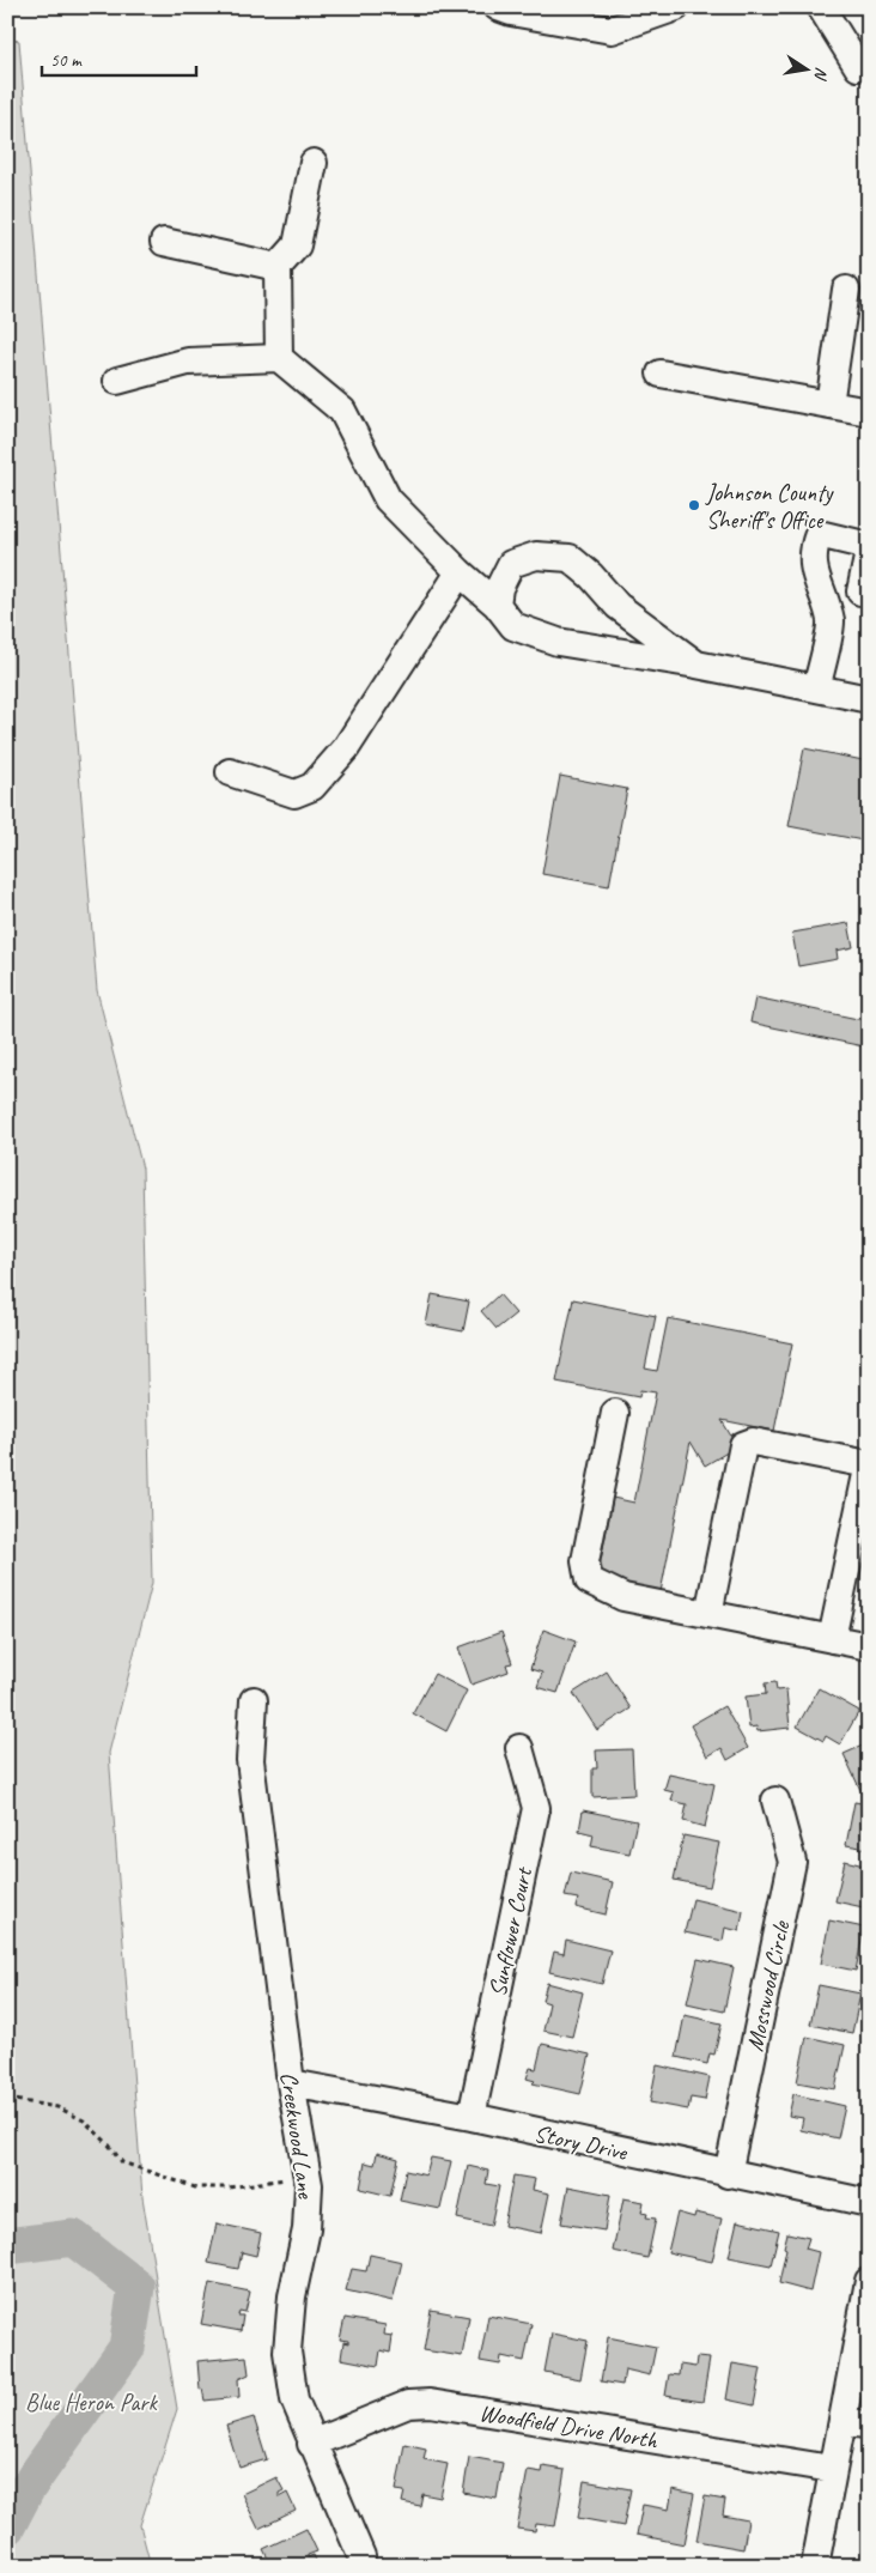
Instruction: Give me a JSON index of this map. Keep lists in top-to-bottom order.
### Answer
{
  "streets": {
    "street": [
      "Sunflower Court",
      "Mosswood Circle",
      "Creekwood Lane",
      "Story Drive",
      "Woodfield Drive North"
    ]
  },
  "crossings": [
    ["Sunflower Court", "Story Drive"],
    ["Mosswood Circle", "Story Drive"],
    ["Creekwood Lane", "Story Drive"],
    ["Creekwood Lane", "Woodfield Drive North"]
  ],
  "parks": ["Blue Heron Park"],
  "places": ["Johnson County Sheriff's Office"],
  "scale_bar": "50 m",
  "north": "right"
}
